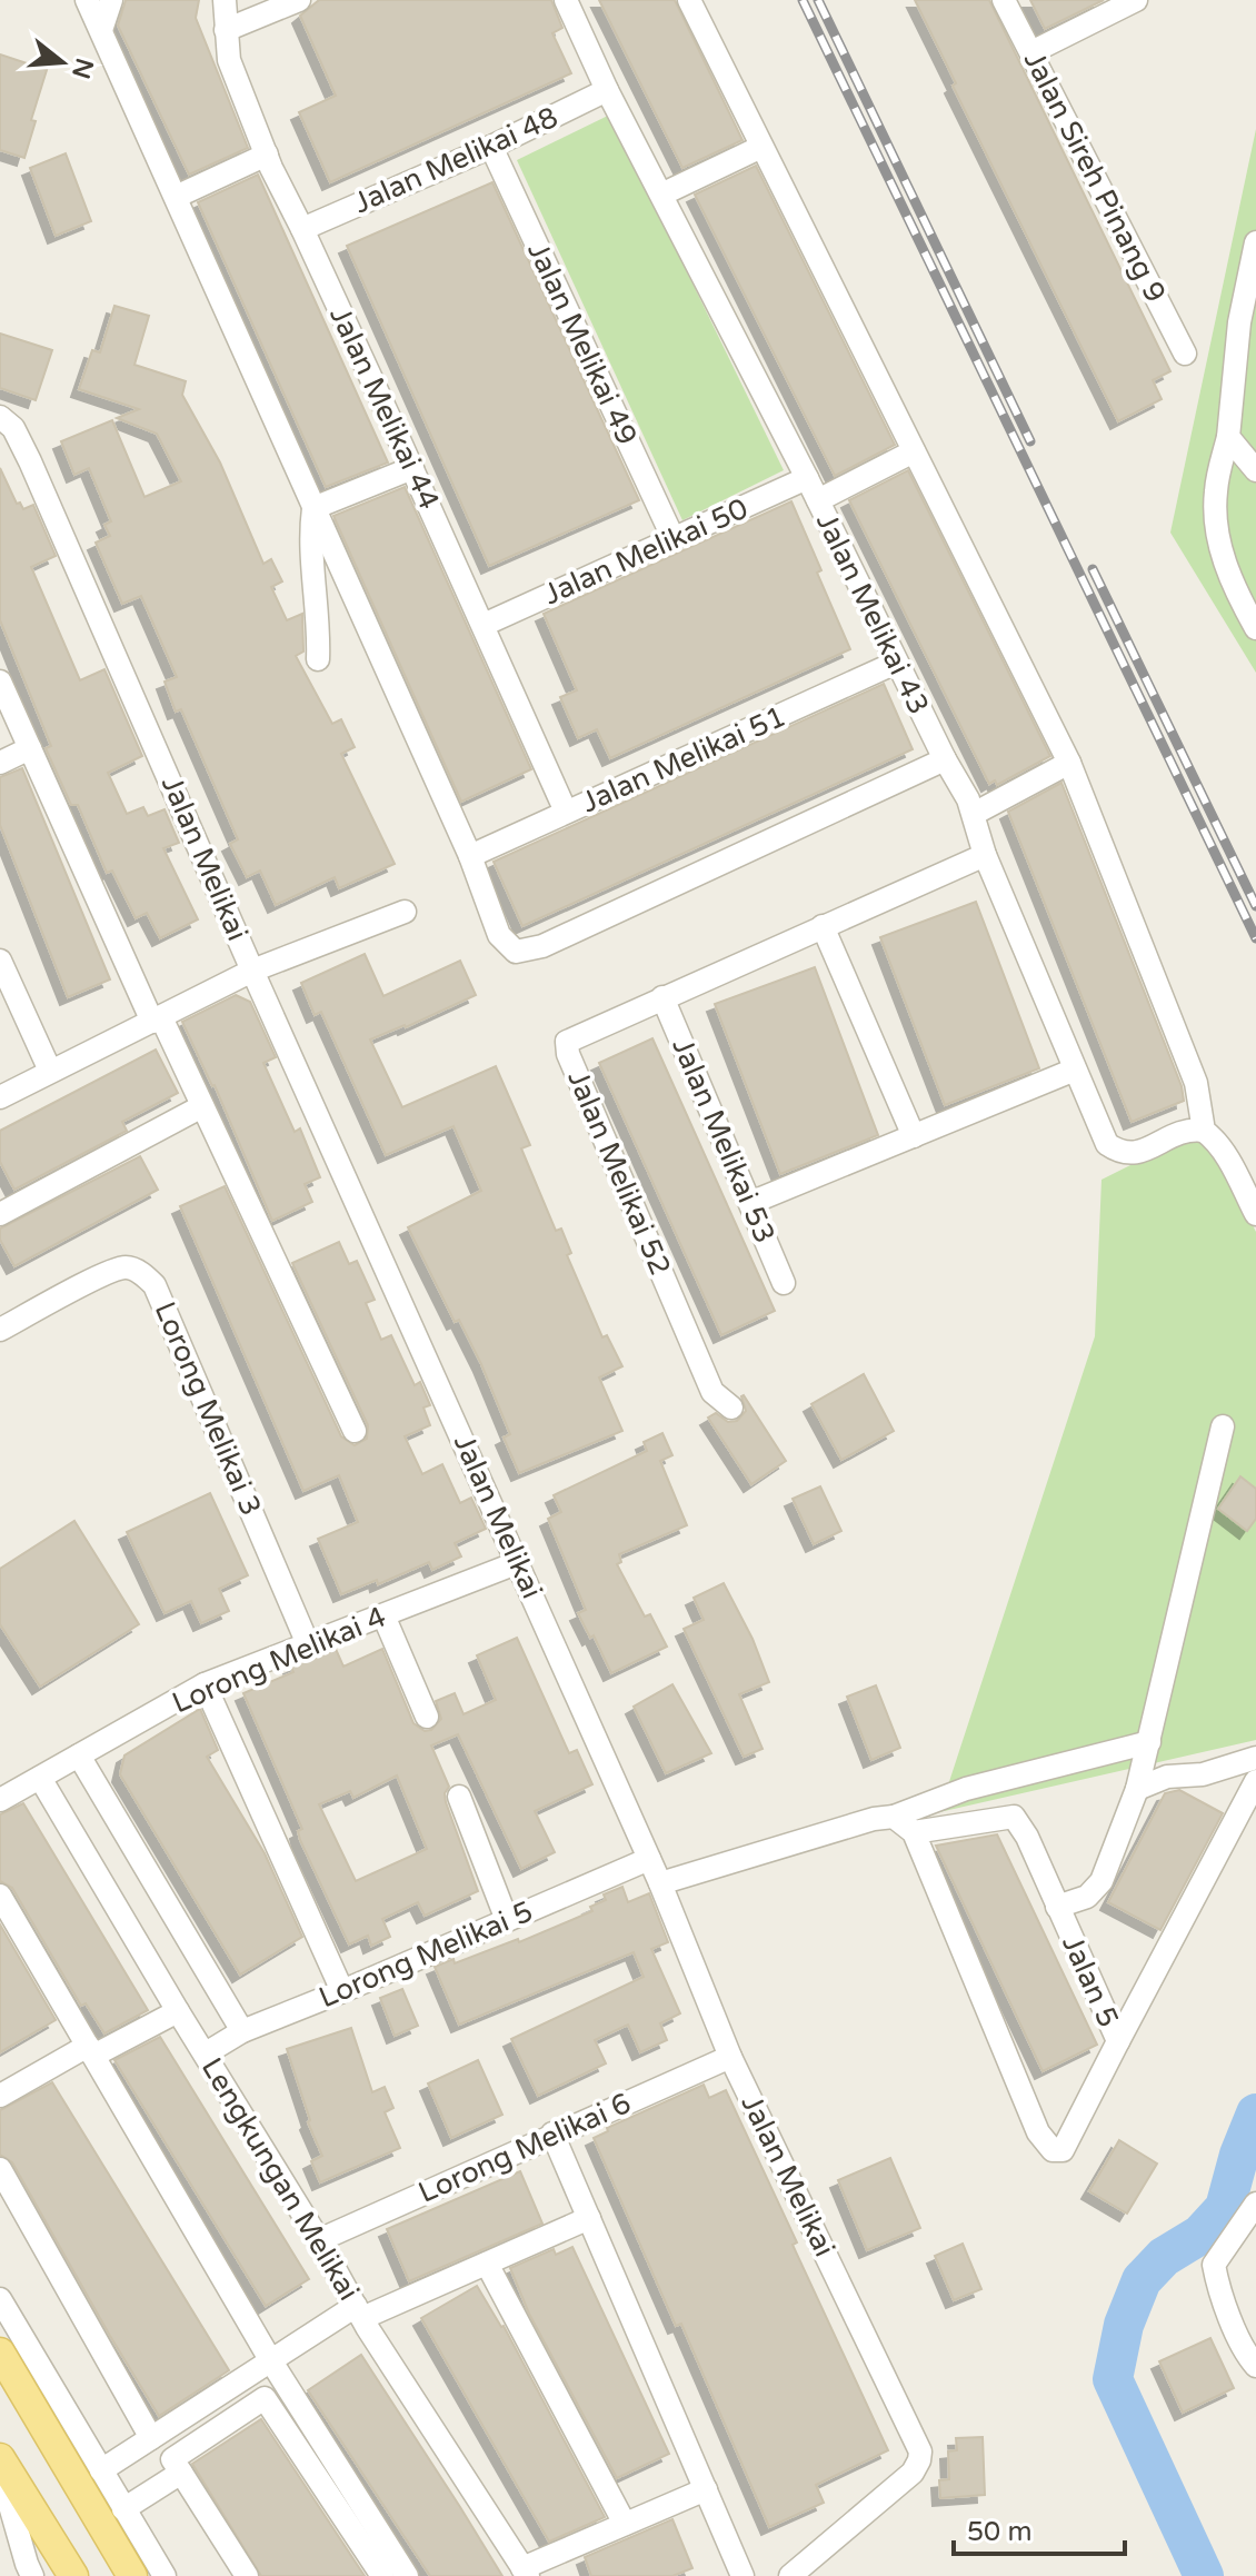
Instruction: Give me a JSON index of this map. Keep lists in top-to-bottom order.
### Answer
{
  "streets": {
    "street": [
      "Jalan Melikai 48",
      "Jalan Sireh Pinang 9",
      "Jalan Melikai 49",
      "Jalan Melikai 44",
      "Jalan Melikai 50",
      "Jalan Melikai 43",
      "Jalan Melikai 51",
      "Jalan Melikai",
      "Jalan Melikai 53",
      "Jalan Melikai 52",
      "Lorong Melikai 3",
      "Lorong Melikai 4",
      "Lorong Melikai 5",
      "Jalan 5",
      "Lorong Melikai 6",
      "Lengkungan Melikai"
    ]
  },
  "crossings": [
    ["Jalan Melikai 48", "Jalan Melikai 49"],
    ["Jalan Melikai 48", "Jalan Melikai 44"],
    ["Jalan Melikai 48", "Jalan Melikai 43"],
    ["Jalan Melikai 49", "Jalan Melikai 50"],
    ["Jalan Melikai 44", "Jalan Melikai 50"],
    ["Jalan Melikai 44", "Jalan Melikai 51"],
    ["Jalan Melikai 50", "Jalan Melikai 43"],
    ["Jalan Melikai 43", "Jalan Melikai 51"],
    ["Jalan Melikai 43", "Jalan Melikai 52"],
    ["Jalan Melikai", "Lorong Melikai 4"],
    ["Jalan Melikai", "Lorong Melikai 5"],
    ["Jalan Melikai", "Lorong Melikai 6"],
    ["Jalan Melikai 53", "Jalan Melikai 52"],
    ["Lorong Melikai 3", "Lorong Melikai 4"],
    ["Lorong Melikai 4", "Lengkungan Melikai"],
    ["Lorong Melikai 5", "Lengkungan Melikai"],
    ["Lorong Melikai 6", "Lengkungan Melikai"]
  ],
  "scale_bar": "50 m",
  "north": "right"
}
